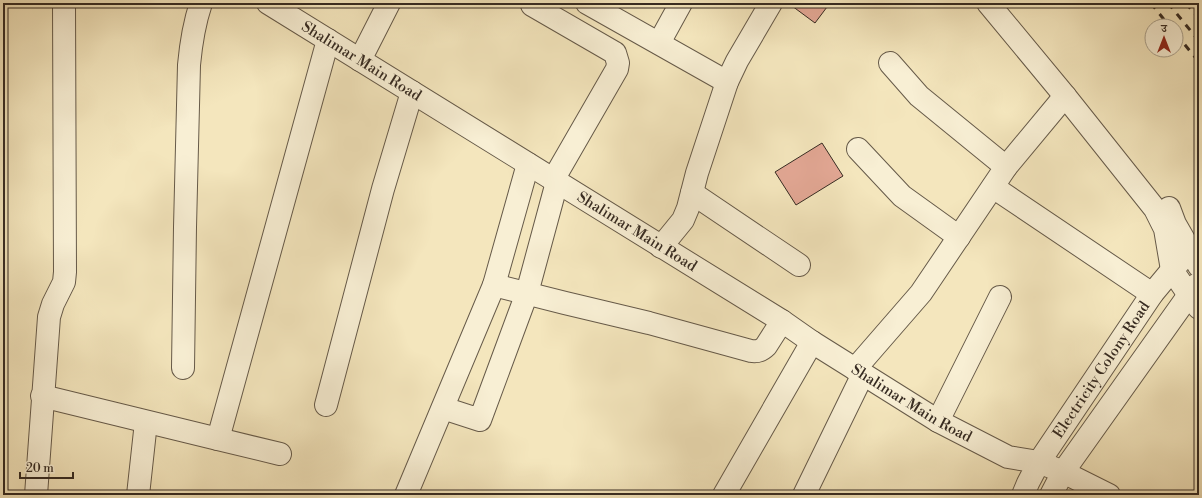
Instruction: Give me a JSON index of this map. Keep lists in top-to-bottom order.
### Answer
{
  "streets": {
    "street": ["Shalimar Main Road", "Electricity Colony Road"]
  },
  "crossings": [
    ["Shalimar Main Road", "Electricity Colony Road"]
  ],
  "scale_bar": "20 m",
  "north": "top"
}
